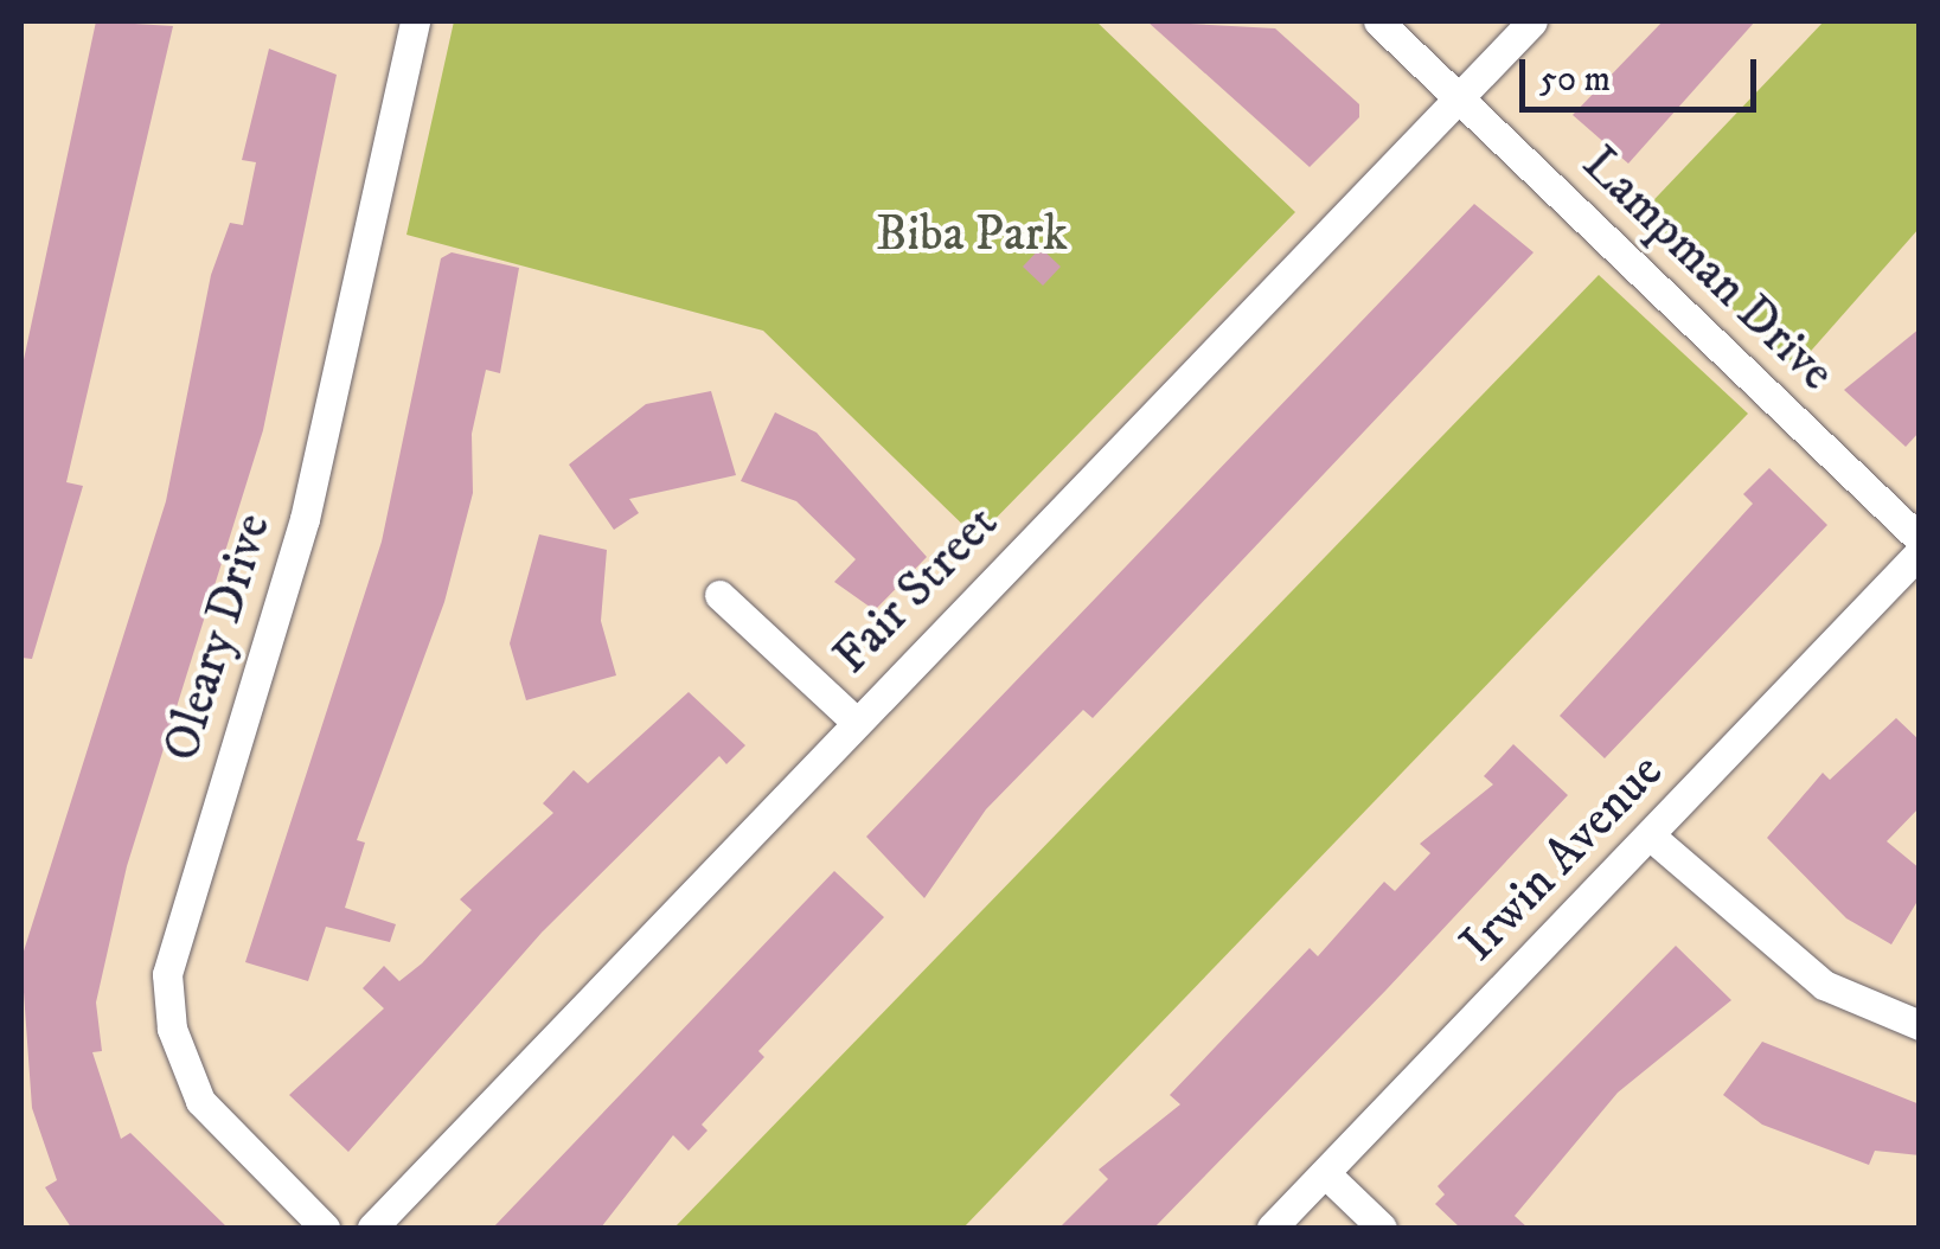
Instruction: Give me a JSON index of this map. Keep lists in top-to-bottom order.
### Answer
{
  "streets": {
    "street": [
      "Lampman Drive",
      "Fair Street",
      "Oleary Drive",
      "Irwin Avenue"
    ]
  },
  "crossings": [
    ["Lampman Drive", "Fair Street"]
  ],
  "parks": ["Biba Park"],
  "scale_bar": "50 m"
}
